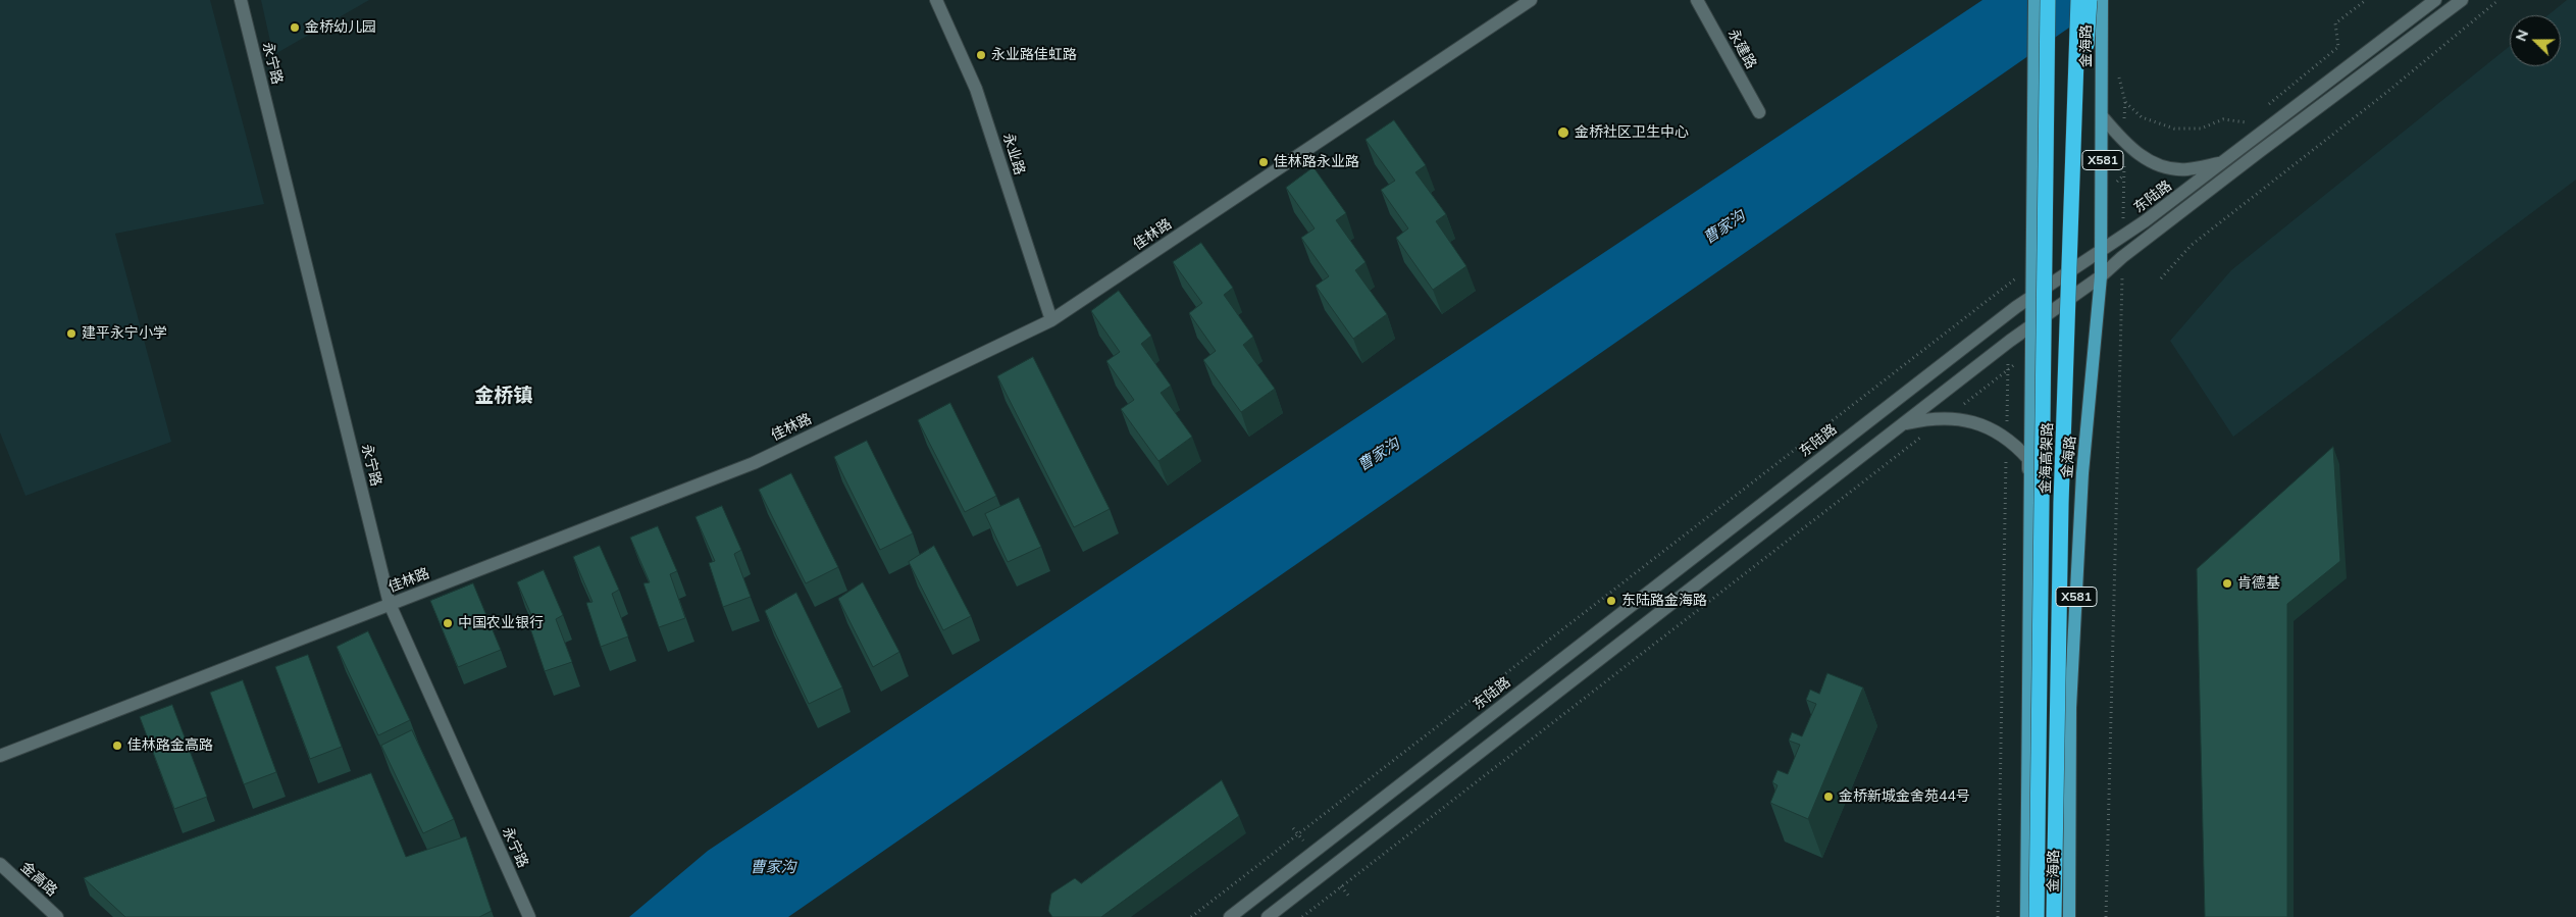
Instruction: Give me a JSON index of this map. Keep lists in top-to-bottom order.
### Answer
{
  "streets": {
    "highway": ["金海高架路"],
    "main road": [
      "金海路",
      "永建路",
      "永宁路",
      "永业路",
      "X581",
      "东陆路",
      "佳林路",
      "金高路"
    ]
  },
  "crossings": [
    ["金海路", "东陆路"],
    ["永宁路", "佳林路"],
    ["永业路", "佳林路"]
  ],
  "districts": ["金桥镇"],
  "water": ["曹家沟"],
  "places": [
    "金桥幼儿园",
    "永业路佳虹路",
    "金桥社区卫生中心",
    "佳林路永业路",
    "建平永宁小学",
    "肯德基",
    "东陆路金海路",
    "中国农业银行",
    "佳林路金高路",
    "金桥新城金舍苑44号"
  ],
  "north": "left"
}
